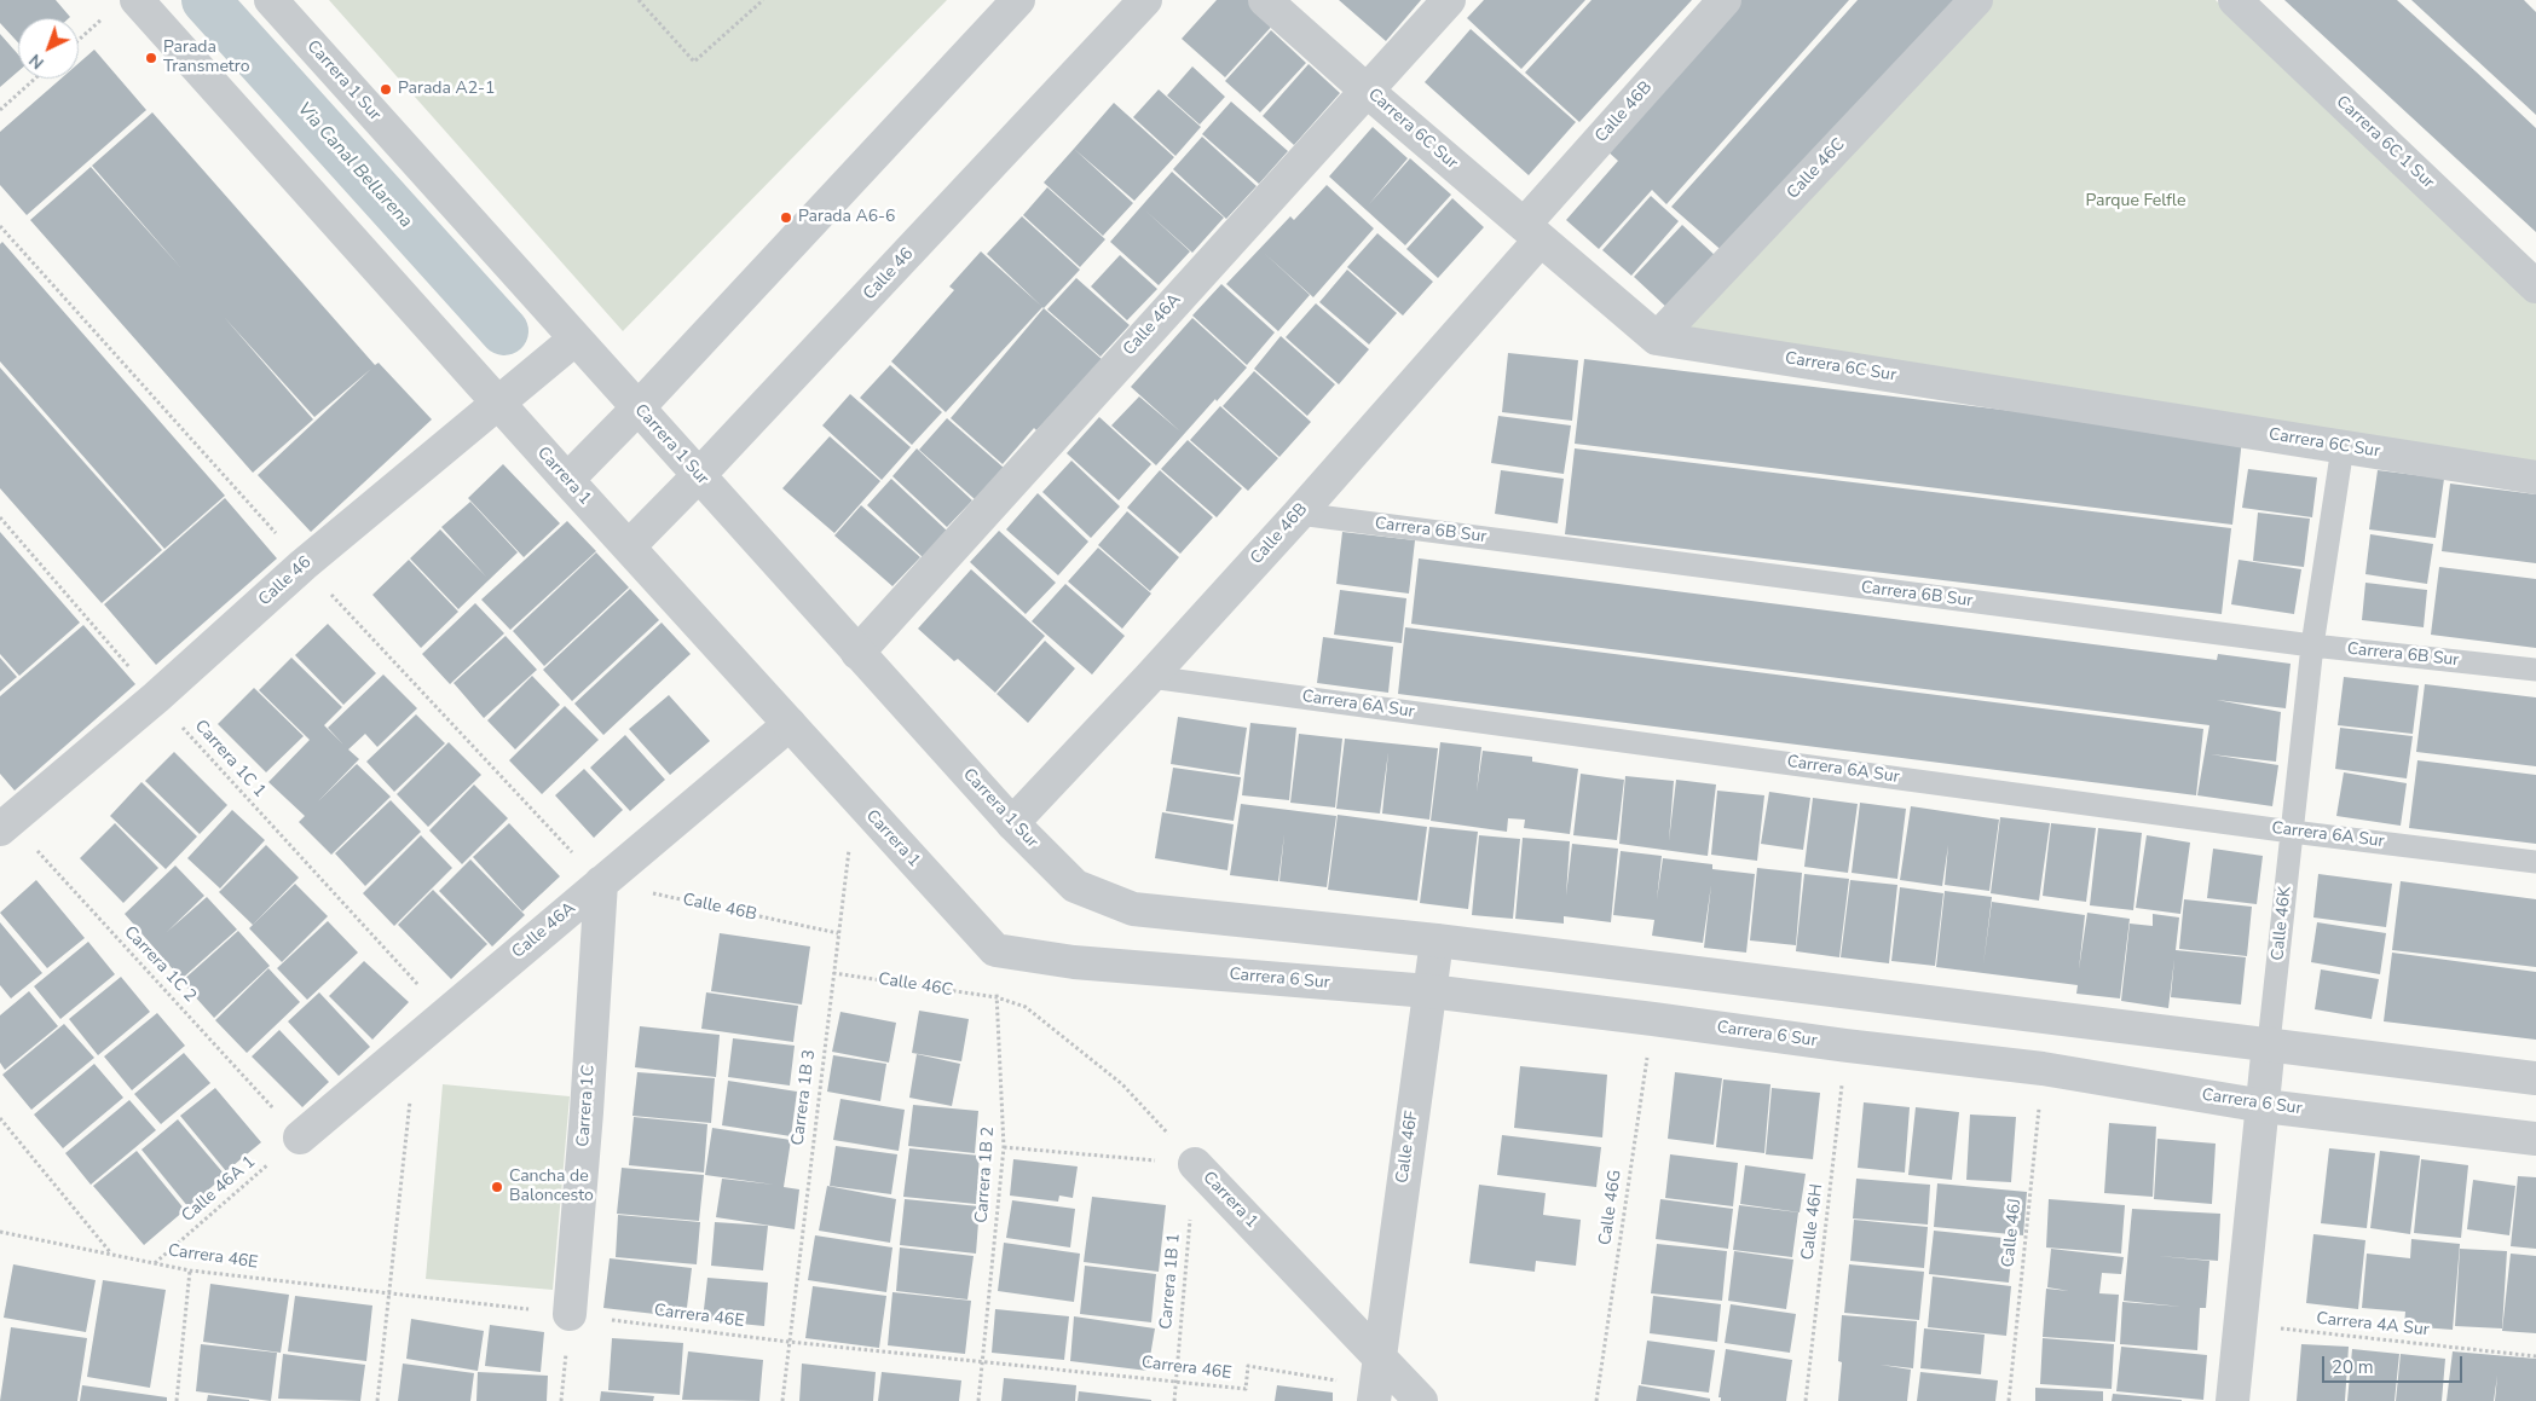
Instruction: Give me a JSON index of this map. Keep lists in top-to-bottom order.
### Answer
{
  "streets": {
    "street": [
      "Carrera 1 Sur",
      "Calle 46B",
      "Carrera 6C Sur",
      "Carrera 6C 1 Sur",
      "Calle 46C",
      "Calle 46",
      "Calle 46A",
      "Carrera 1",
      "Calle 46K",
      "Carrera 6 Sur",
      "Carrera 1C",
      "Calle 46F"
    ],
    "lane": ["Carrera 6B Sur", "Carrera 6A Sur"],
    "path": [
      "Carrera 1C 1",
      "Carrera 1C 2",
      "Carrera 1B 3",
      "Carrera 1B 2",
      "Calle 46A 1",
      "Calle 46G",
      "Calle 46H",
      "Calle 46J",
      "Carrera 46E",
      "Carrera 1B 1",
      "Carrera 4A Sur"
    ]
  },
  "crossings": [
    ["Carrera 1 Sur", "Calle 46B"],
    ["Carrera 1 Sur", "Calle 46"],
    ["Carrera 1 Sur", "Calle 46A"],
    ["Carrera 1 Sur", "Calle 46F"],
    ["Calle 46B", "Carrera 6C Sur"],
    ["Calle 46B", "Calle 46A"],
    ["Calle 46B", "Carrera 6B Sur"],
    ["Calle 46B", "Carrera 6A Sur"],
    ["Calle 46B", "Carrera 1B 3"],
    ["Calle 46B", "Carrera 1C"],
    ["Carrera 6C Sur", "Calle 46C"],
    ["Carrera 6C Sur", "Calle 46A"],
    ["Carrera 6C Sur", "Calle 46K"],
    ["Calle 46C", "Carrera 1"],
    ["Calle 46C", "Carrera 1B 3"],
    ["Calle 46C", "Carrera 1B 2"],
    ["Calle 46", "Carrera 1"],
    ["Calle 46", "Carrera 1C 1"],
    ["Calle 46", "Carrera 1C 2"],
    ["Calle 46A", "Carrera 1"],
    ["Calle 46A", "Carrera 1C 1"],
    ["Calle 46A", "Carrera 1C 2"],
    ["Calle 46A", "Carrera 1C"],
    ["Calle 46A", "Calle 46A 1"],
    ["Carrera 1", "Carrera 6 Sur"],
    ["Carrera 1", "Carrera 1B 3"],
    ["Carrera 1", "Calle 46F"],
    ["Carrera 1", "Carrera 1B 2"],
    ["Carrera 1", "Carrera 46E"],
    ["Carrera 1", "Carrera 1B 1"],
    ["Carrera 6B Sur", "Calle 46K"],
    ["Carrera 6A Sur", "Calle 46K"],
    ["Calle 46K", "Carrera 6 Sur"],
    ["Calle 46K", "Carrera 4A Sur"],
    ["Carrera 1C 2", "Calle 46A 1"],
    ["Carrera 6 Sur", "Calle 46F"],
    ["Carrera 6 Sur", "Carrera 1B 2"],
    ["Carrera 6 Sur", "Calle 46G"],
    ["Carrera 6 Sur", "Calle 46H"],
    ["Carrera 6 Sur", "Calle 46J"],
    ["Carrera 1B 3", "Carrera 46E"],
    ["Carrera 1C", "Carrera 46E"],
    ["Calle 46F", "Carrera 46E"],
    ["Carrera 1B 2", "Carrera 46E"],
    ["Calle 46A 1", "Carrera 46E"],
    ["Carrera 46E", "Carrera 1B 1"]
  ],
  "water": ["Via Canal Bellarena"],
  "parks": ["Parque Felfle"],
  "places": [
    "Parada Transmetro",
    "Parada A2-1",
    "Parada A6-6",
    "Cancha de Baloncesto"
  ],
  "scale_bar": "20 m",
  "north": "bottom left"
}
